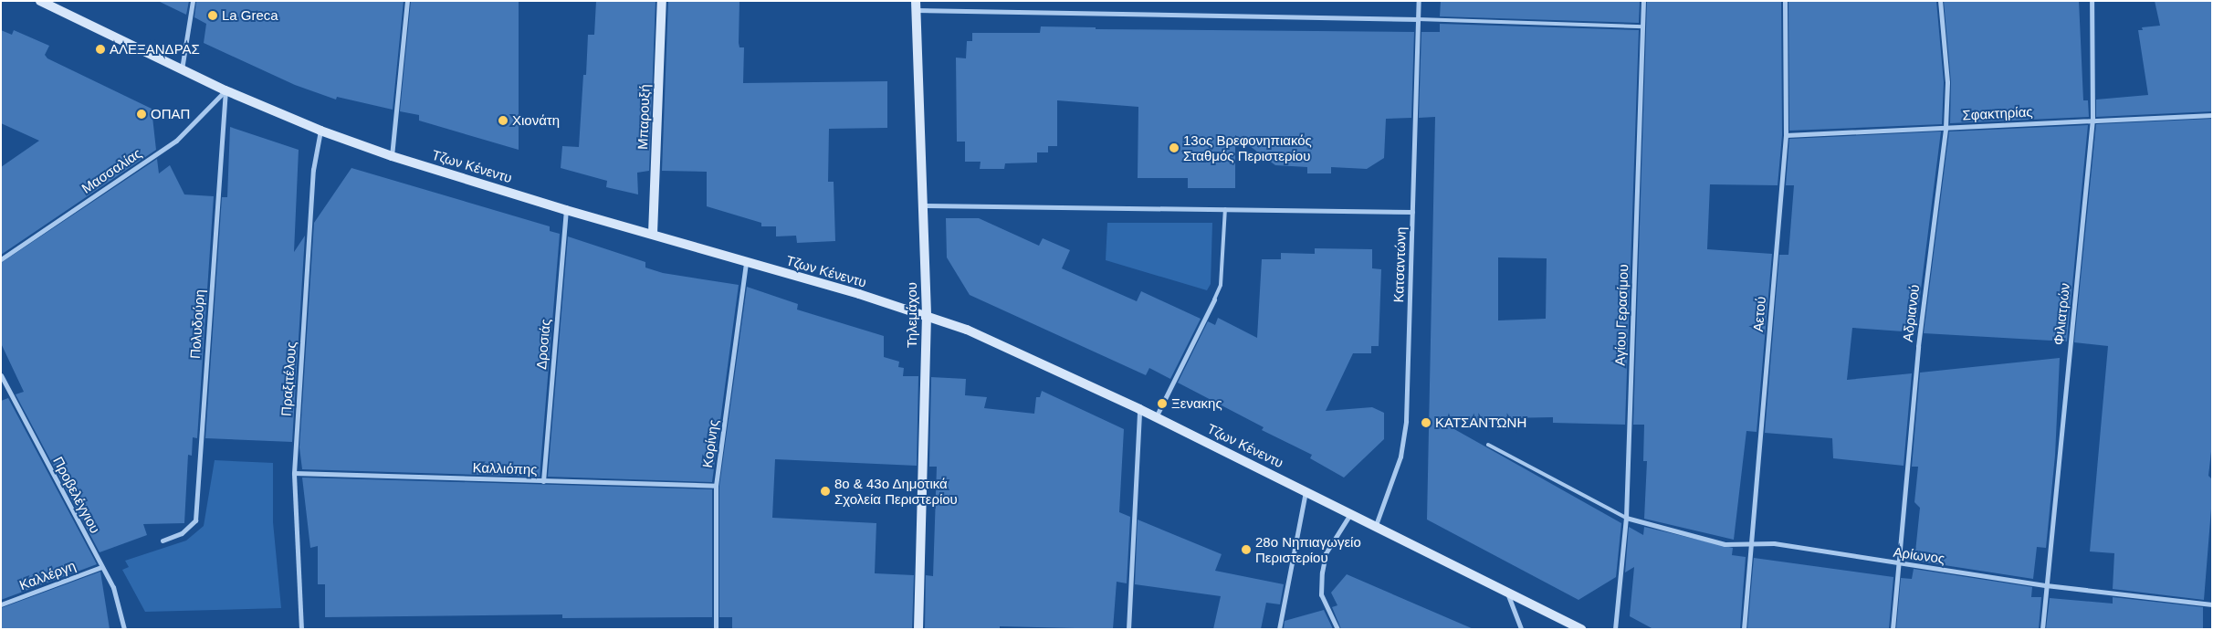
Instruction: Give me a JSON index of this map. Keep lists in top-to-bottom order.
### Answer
{
  "streets": {
    "street": [
      "Σφακτηρίας",
      "Μπαρουξή",
      "Τζων Κένεντυ",
      "Μασσαλίας",
      "Κατσαντώνη",
      "Αδριανού",
      "Αετού",
      "Φιλιατρών",
      "Τηλεμάχου",
      "Αγίου Γερασίμου",
      "Πολυδούρη",
      "Δροσιάς",
      "Πραξιτέλους",
      "Κορίνης",
      "Καλλιόπης",
      "Προβελέγγιου",
      "Αρίωνος",
      "Καλλέργη"
    ]
  },
  "crossings": [
    ["Σφακτηρίας", "Αδριανού"],
    ["Σφακτηρίας", "Αετού"],
    ["Σφακτηρίας", "Φιλιατρών"],
    ["Μπαρουξή", "Τζων Κένεντυ"],
    ["Τζων Κένεντυ", "Μασσαλίας"],
    ["Τζων Κένεντυ", "Κατσαντώνη"],
    ["Τζων Κένεντυ", "Τηλεμάχου"],
    ["Τζων Κένεντυ", "Πολυδούρη"],
    ["Τζων Κένεντυ", "Δροσιάς"],
    ["Τζων Κένεντυ", "Πραξιτέλους"],
    ["Τζων Κένεντυ", "Κορίνης"],
    ["Μασσαλίας", "Πολυδούρη"],
    ["Αδριανού", "Αρίωνος"],
    ["Αετού", "Αρίωνος"],
    ["Φιλιατρών", "Αρίωνος"],
    ["Αγίου Γερασίμου", "Αρίωνος"],
    ["Δροσιάς", "Καλλιόπης"],
    ["Πραξιτέλους", "Καλλιόπης"],
    ["Κορίνης", "Καλλιόπης"],
    ["Προβελέγγιου", "Καλλέργη"]
  ],
  "places": [
    "La Greca",
    "ΑΛΕΞΑΝΔΡΑΣ",
    "ΟΠΑΠ",
    "Χιονάτη",
    "13ος Βρεφονηπιακός Σταθμός Περιστερίου",
    "Ξενακης",
    "ΚΑΤΣΑΝΤΏΝΗ",
    "8ο & 43ο Δημοτικά Σχολεία Περιστερίου",
    "28ο Νηπιαγωγείο Περιστερίου"
  ]
}
